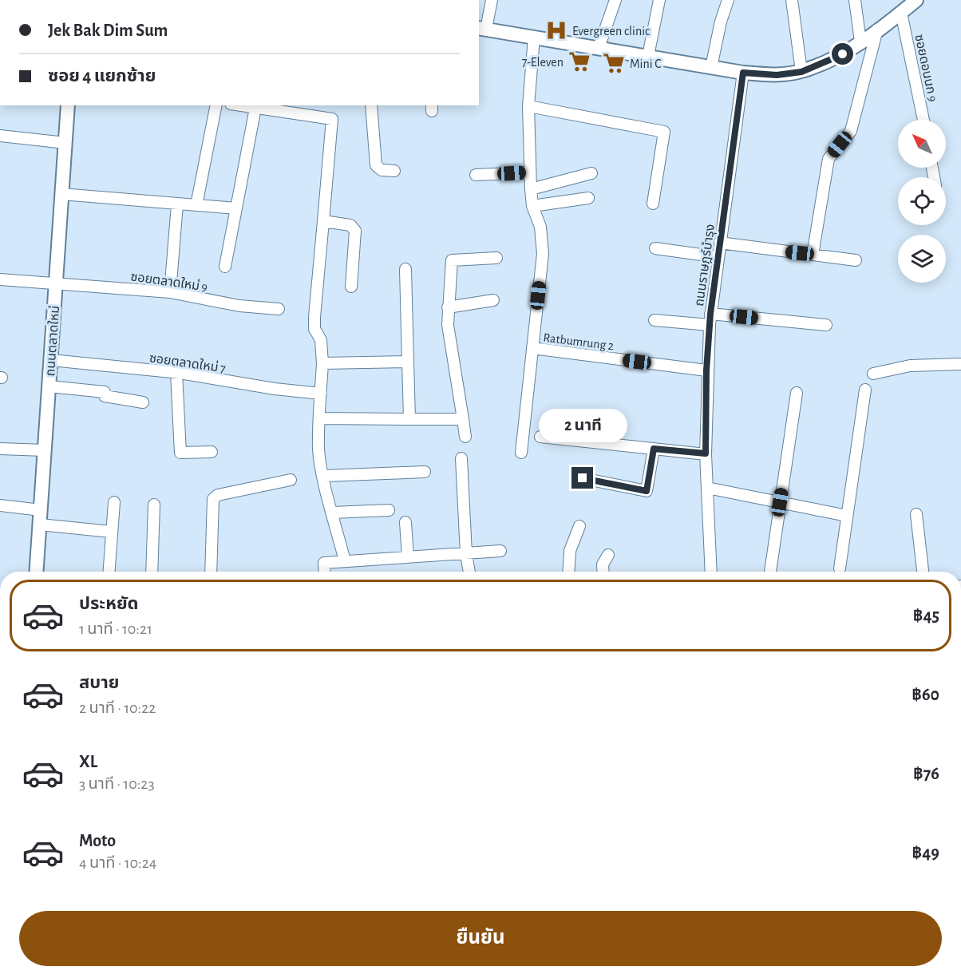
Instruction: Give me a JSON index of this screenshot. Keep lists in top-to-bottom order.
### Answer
{
  "streets": {
    "main road": ["ถนนตลาดใหม่"],
    "street": [
      "ซอยดอนนก 9",
      "ถนนราษฎร์บำรุง",
      "ซอยตลาดใหม่ 9",
      "Ratbumrung 2",
      "ซอยตลาดใหม่ 7"
    ]
  },
  "crossings": [
    ["ถนนราษฎร์บำรุง", "Ratbumrung 2"],
    ["ซอยตลาดใหม่ 9", "ถนนตลาดใหม่"],
    ["ถนนตลาดใหม่", "ซอยตลาดใหม่ 7"]
  ],
  "places": {
    "hospital": ["Evergreen clinic"],
    "supermarket": ["7-Eleven", "Mini C"]
  },
  "north": "top left",
  "page": {
    "banner": ["Jek Bak Dim Sum", "ซอย 4 แยกซ้าย"],
    "bubble": "2 นาที",
    "list": [
      {
        "name": "ประหยัด",
        "note": "1 นาที · 10:21",
        "value": "฿45"
      },
      {
        "name": "สบาย",
        "note": "2 นาที · 10:22",
        "value": "฿60"
      },
      {
        "name": "XL",
        "note": "3 นาที · 10:23",
        "value": "฿76"
      },
      {
        "name": "Moto",
        "note": "4 นาที · 10:24",
        "value": "฿49"
      }
    ],
    "buttons": "ยืนยัน"
  }
}
